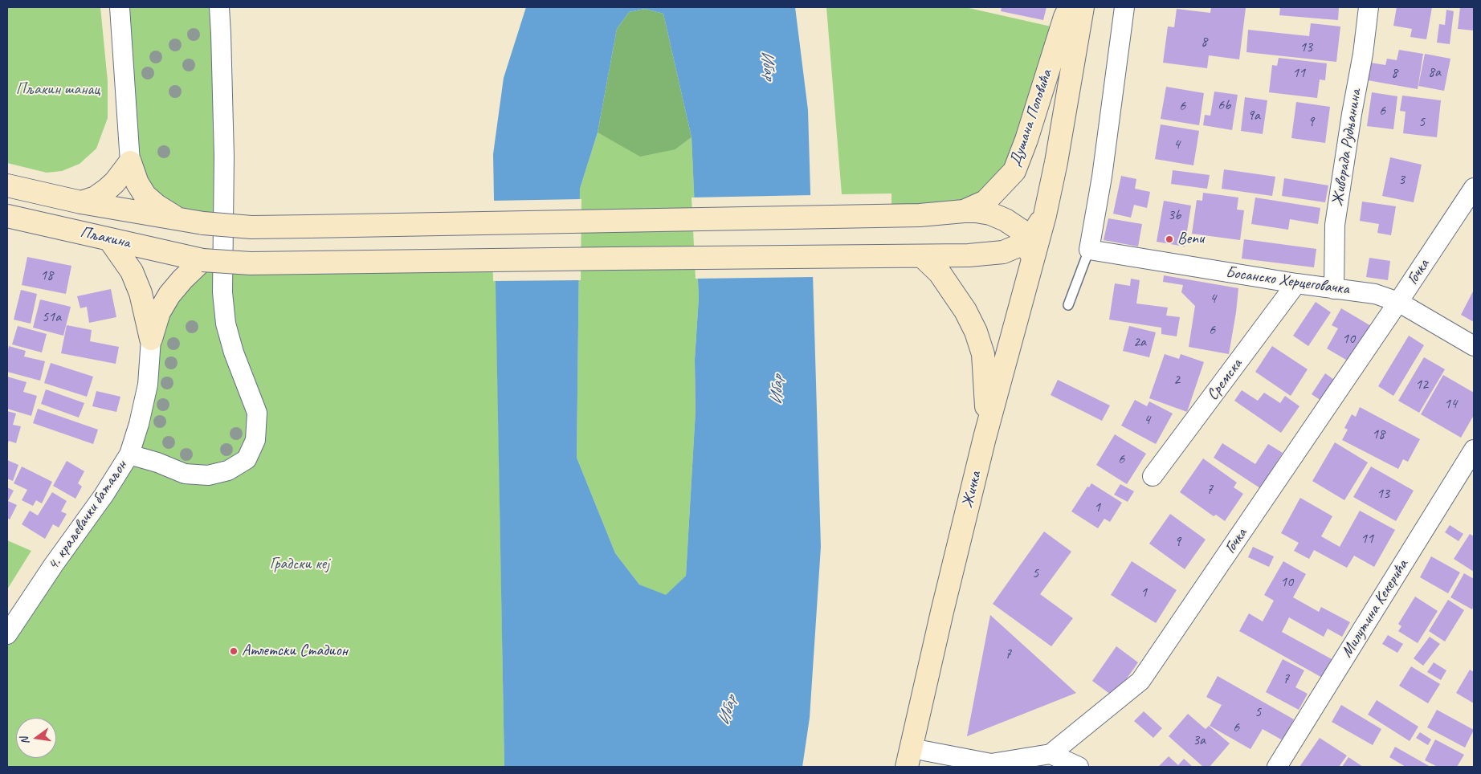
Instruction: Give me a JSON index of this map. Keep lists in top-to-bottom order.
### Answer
{
  "streets": {
    "main road": ["Душана Поповића", "Пљакина", "Жичка"],
    "street": [
      "Живорада Рудњанина",
      "Гочка",
      "Босанско Херцеговачка",
      "Сремска",
      "4. краљевачки батаљон",
      "Милутина Кекерића"
    ]
  },
  "crossings": [
    ["Душана Поповића", "Пљакина"],
    ["Душана Поповића", "Жичка"],
    ["Живорада Рудњанина", "Босанско Херцеговачка"],
    ["Гочка", "Босанско Херцеговачка"],
    ["Босанско Херцеговачка", "Сремска"]
  ],
  "water": ["Ибар"],
  "parks": ["Пљакин шанац", "Градски кеј"],
  "places": ["Benu", "Атлетски Стадион"],
  "house_numbers": [
    "8",
    "13",
    "8a",
    "11",
    "8",
    "6b",
    "6",
    "6",
    "9a",
    "9",
    "5",
    "4",
    "3",
    "3b",
    "18",
    "4",
    "51a",
    "6",
    "10",
    "2a",
    "2",
    "12",
    "14",
    "4",
    "18",
    "6",
    "7",
    "13",
    "1",
    "11",
    "9",
    "5",
    "10",
    "1",
    "7",
    "7",
    "5",
    "6",
    "3a"
  ],
  "north": "left"
}
